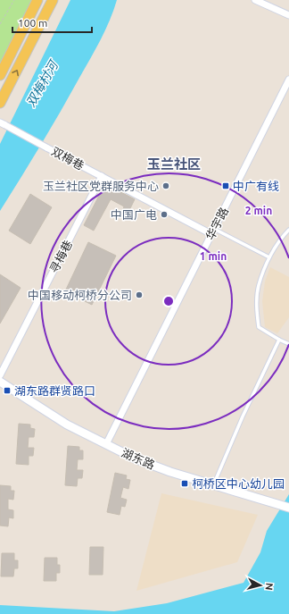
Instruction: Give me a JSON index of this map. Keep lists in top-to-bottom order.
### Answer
{
  "streets": {
    "street": [
      "双梅巷",
      "华宇路",
      "寻梅巷",
      "湖东路"
    ]
  },
  "crossings": [
    ["双梅巷", "华宇路"],
    ["双梅巷", "寻梅巷"],
    ["华宇路", "湖东路"]
  ],
  "districts": ["玉兰社区"],
  "water": ["双梅村河"],
  "places": {
    "other": ["玉兰社区党群服务中心", "中国广电", "中国移动柯桥分公司"],
    "transit": ["中广有线", "湖东路群贤路口", "柯桥区中心幼儿园"]
  },
  "scale_bar": "100 m",
  "north": "right",
  "rings": ["2 min", "1 min"]
}
